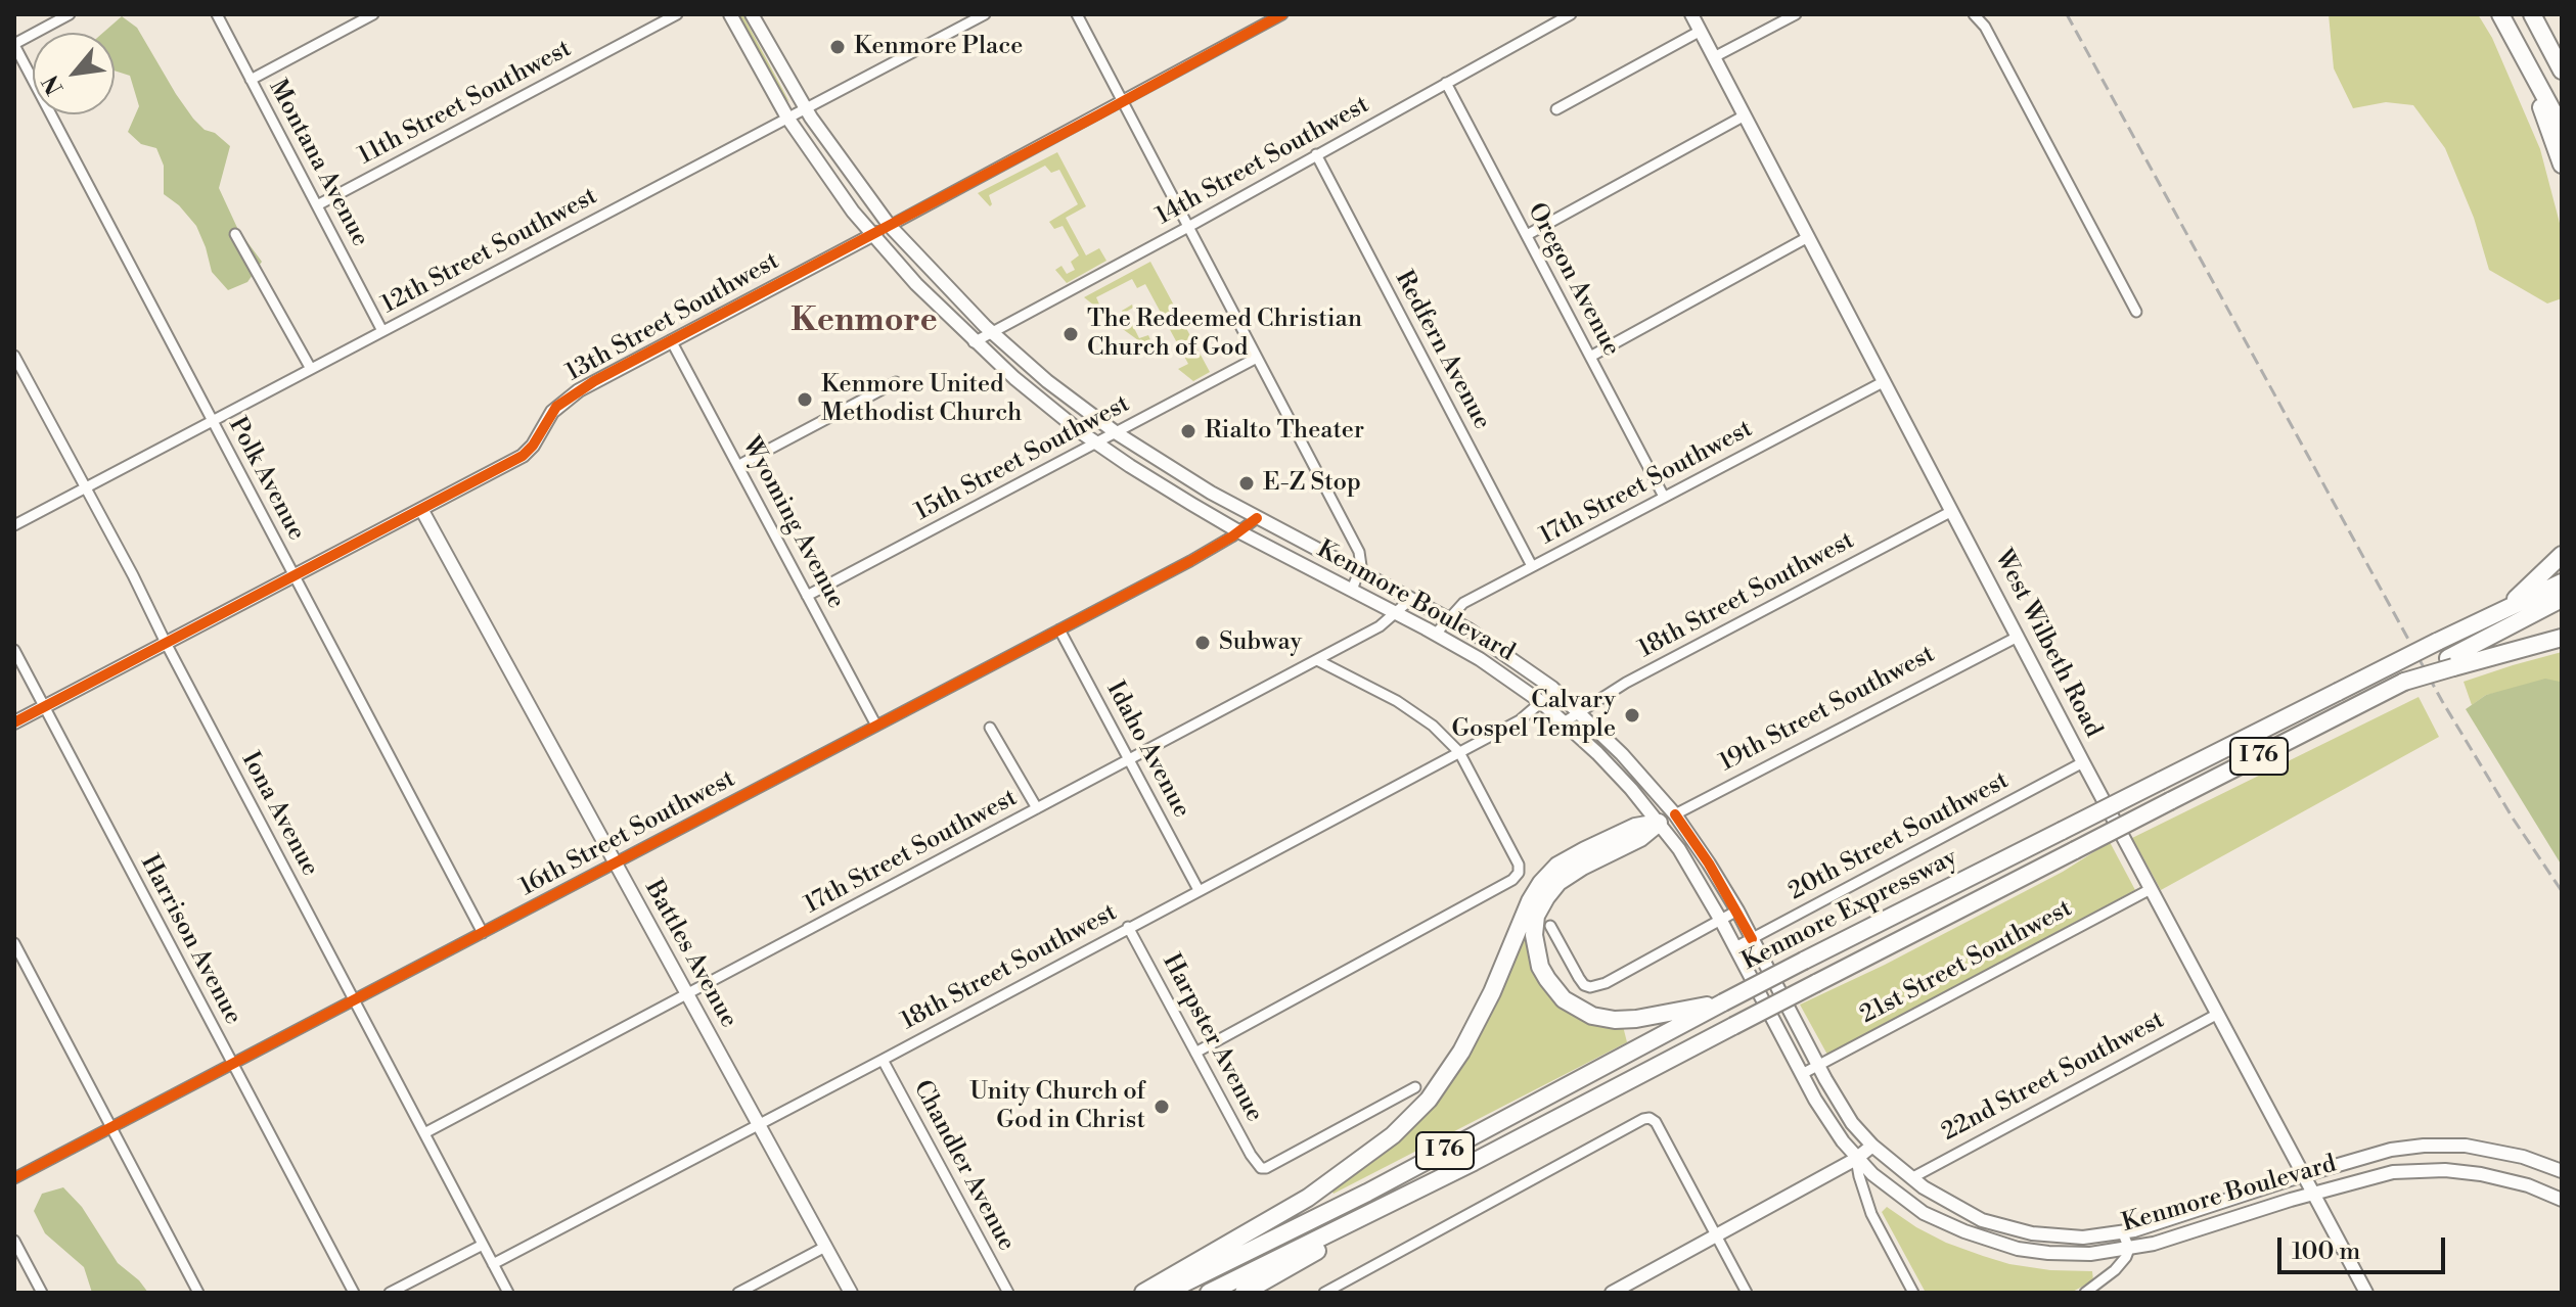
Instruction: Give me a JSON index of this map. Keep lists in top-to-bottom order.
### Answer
{
  "streets": {
    "highway": ["I 76", "Kenmore Expressway"],
    "main road": [
      "13th Street Southwest",
      "Kenmore Boulevard",
      "West Wilbeth Road",
      "19th Street Southwest",
      "Battles Avenue"
    ],
    "street": [
      "11th Street Southwest",
      "14th Street Southwest",
      "Montana Avenue",
      "12th Street Southwest",
      "Oregon Avenue",
      "Redfern Avenue",
      "15th Street Southwest",
      "Polk Avenue",
      "17th Street Southwest",
      "Wyoming Avenue",
      "18th Street Southwest",
      "Idaho Avenue",
      "Iona Avenue",
      "16th Street Southwest",
      "20th Street Southwest",
      "Harrison Avenue",
      "21st Street Southwest",
      "Harpster Avenue",
      "22nd Street Southwest",
      "Chandler Avenue"
    ]
  },
  "crossings": [
    ["11th Street Southwest", "Montana Avenue"],
    ["14th Street Southwest", "Oregon Avenue"],
    ["14th Street Southwest", "Redfern Avenue"],
    ["14th Street Southwest", "Kenmore Boulevard"],
    ["Montana Avenue", "12th Street Southwest"],
    ["12th Street Southwest", "Polk Avenue"],
    ["12th Street Southwest", "Kenmore Boulevard"],
    ["12th Street Southwest", "Iona Avenue"],
    ["Oregon Avenue", "17th Street Southwest"],
    ["13th Street Southwest", "Polk Avenue"],
    ["13th Street Southwest", "Wyoming Avenue"],
    ["13th Street Southwest", "Kenmore Boulevard"],
    ["13th Street Southwest", "Iona Avenue"],
    ["13th Street Southwest", "Harrison Avenue"],
    ["13th Street Southwest", "Battles Avenue"],
    ["Redfern Avenue", "17th Street Southwest"],
    ["15th Street Southwest", "Wyoming Avenue"],
    ["15th Street Southwest", "Kenmore Boulevard"],
    ["Polk Avenue", "16th Street Southwest"],
    ["17th Street Southwest", "Kenmore Boulevard"],
    ["17th Street Southwest", "West Wilbeth Road"],
    ["17th Street Southwest", "Idaho Avenue"],
    ["17th Street Southwest", "Iona Avenue"],
    ["17th Street Southwest", "Battles Avenue"],
    ["Wyoming Avenue", "16th Street Southwest"],
    ["18th Street Southwest", "Kenmore Boulevard"],
    ["18th Street Southwest", "West Wilbeth Road"],
    ["18th Street Southwest", "Idaho Avenue"],
    ["18th Street Southwest", "Iona Avenue"],
    ["18th Street Southwest", "Battles Avenue"],
    ["18th Street Southwest", "Harpster Avenue"],
    ["18th Street Southwest", "Chandler Avenue"],
    ["Kenmore Boulevard", "West Wilbeth Road"],
    ["Kenmore Boulevard", "19th Street Southwest"],
    ["Kenmore Boulevard", "16th Street Southwest"],
    ["Kenmore Boulevard", "20th Street Southwest"],
    ["Kenmore Boulevard", "21st Street Southwest"],
    ["Kenmore Boulevard", "22nd Street Southwest"],
    ["West Wilbeth Road", "19th Street Southwest"],
    ["West Wilbeth Road", "20th Street Southwest"],
    ["West Wilbeth Road", "21st Street Southwest"],
    ["West Wilbeth Road", "22nd Street Southwest"],
    ["Idaho Avenue", "16th Street Southwest"],
    ["Iona Avenue", "16th Street Southwest"],
    ["16th Street Southwest", "Harrison Avenue"],
    ["16th Street Southwest", "Battles Avenue"]
  ],
  "districts": ["Kenmore"],
  "places": [
    "Kenmore Place",
    "The Redeemed Christian Church of God",
    "Kenmore United Methodist Church",
    "Rialto Theater",
    "E-Z Stop",
    "Subway",
    "Calvary Gospel Temple",
    "Unity Church of God in Christ"
  ],
  "scale_bar": "100 m",
  "north": "bottom left"
}
